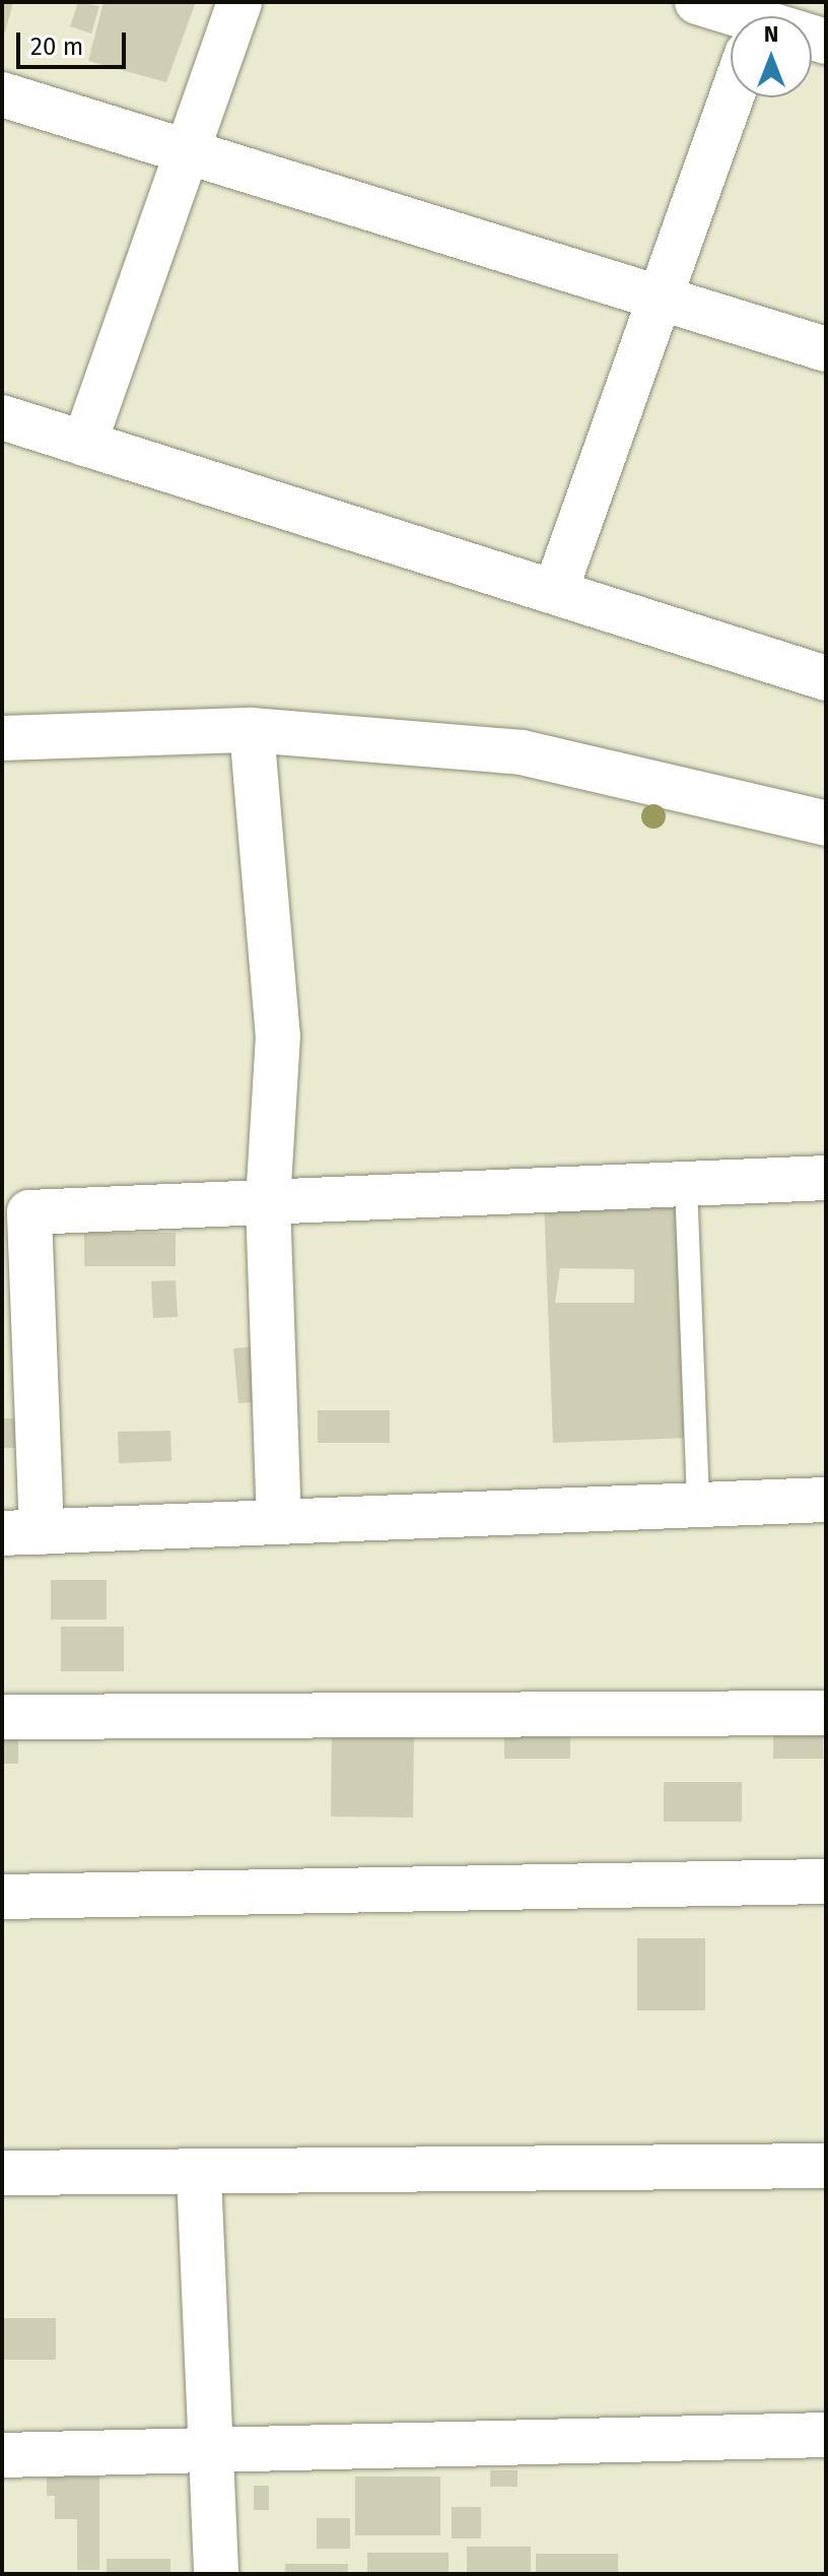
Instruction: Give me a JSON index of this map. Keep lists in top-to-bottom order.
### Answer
{
  "scale_bar": "20 m",
  "north": "top"
}
